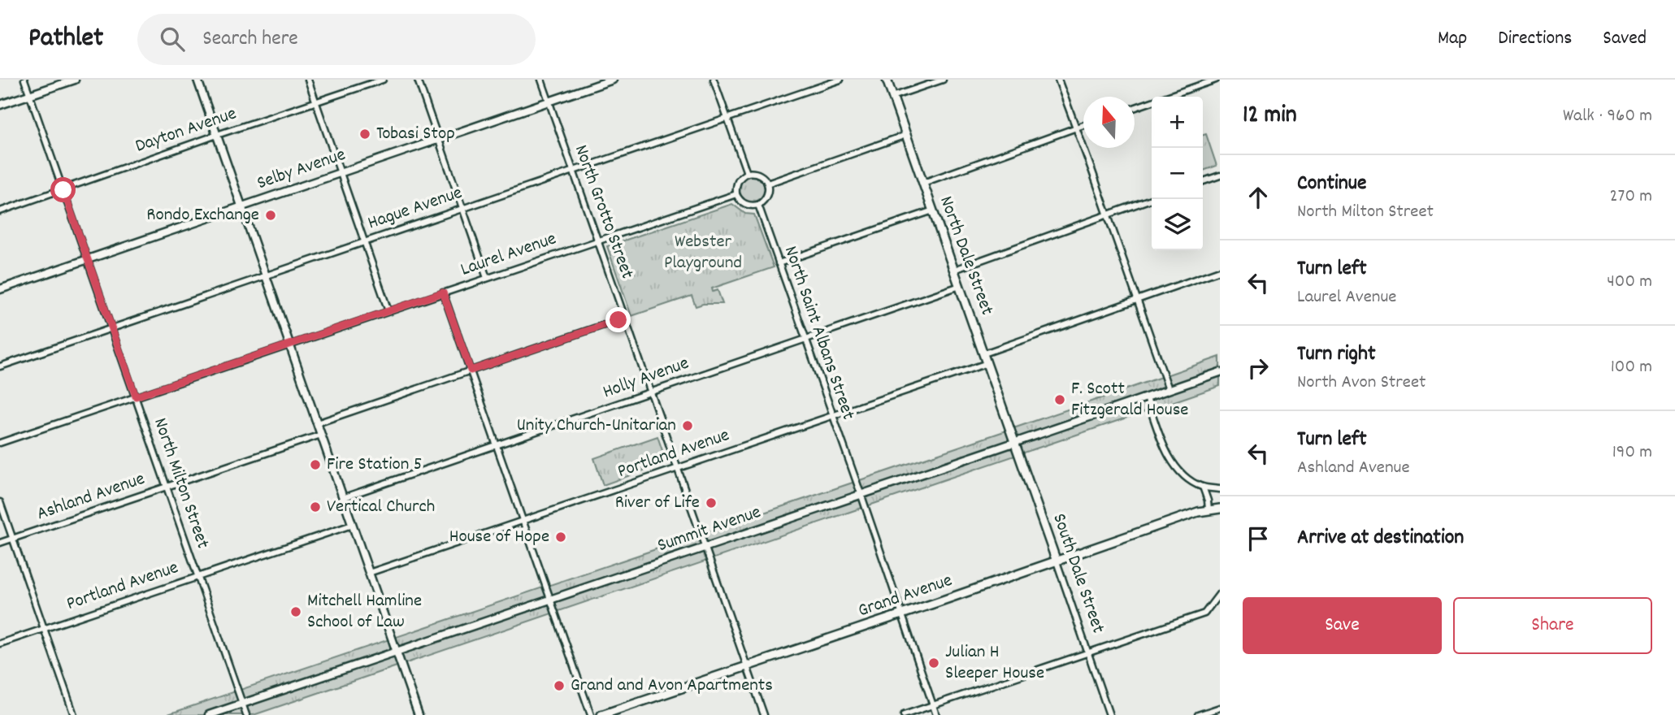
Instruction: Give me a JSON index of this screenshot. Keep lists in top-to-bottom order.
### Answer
{
  "streets": {
    "main road": ["North Dale Street", "South Dale Street", "Grand Avenue"],
    "street": [
      "Dayton Avenue",
      "Selby Avenue",
      "Hague Avenue",
      "North Grotto Street",
      "Laurel Avenue",
      "North Saint Albans Street",
      "Holly Avenue",
      "Portland Avenue",
      "North Milton Street",
      "Ashland Avenue",
      "Summit Avenue"
    ]
  },
  "crossings": [
    ["Dayton Avenue", "North Milton Street"],
    ["Selby Avenue", "North Grotto Street"],
    ["Selby Avenue", "North Milton Street"],
    ["Hague Avenue", "North Grotto Street"],
    ["Hague Avenue", "North Milton Street"],
    ["North Grotto Street", "Laurel Avenue"],
    ["North Grotto Street", "Holly Avenue"],
    ["North Grotto Street", "Portland Avenue"],
    ["North Grotto Street", "Summit Avenue"],
    ["North Grotto Street", "Grand Avenue"],
    ["Laurel Avenue", "North Saint Albans Street"],
    ["Laurel Avenue", "North Milton Street"],
    ["North Dale Street", "Holly Avenue"],
    ["North Dale Street", "Portland Avenue"],
    ["North Dale Street", "Summit Avenue"],
    ["North Dale Street", "South Dale Street"],
    ["North Saint Albans Street", "Holly Avenue"],
    ["North Saint Albans Street", "Portland Avenue"],
    ["North Saint Albans Street", "Summit Avenue"],
    ["North Saint Albans Street", "Grand Avenue"],
    ["Portland Avenue", "North Milton Street"],
    ["North Milton Street", "Ashland Avenue"],
    ["North Milton Street", "Summit Avenue"],
    ["Summit Avenue", "South Dale Street"],
    ["South Dale Street", "Grand Avenue"]
  ],
  "parks": ["Webster Playground"],
  "places": [
    "Tobasi Stop",
    "Rondo Exchange",
    "F. Scott Fitzgerald House",
    "Unity Church-Unitarian",
    "Fire Station 5",
    "River of Life",
    "Vertical Church",
    "House of Hope",
    "Mitchell Hamline School of Law",
    "Julian H Sleeper House",
    "Grand and Avon Apartments"
  ],
  "north": "top",
  "page": {
    "header": "Pathlet",
    "search": "Search here",
    "nav": ["Map", "Directions", "Saved"],
    "heading": ["12 min", "Walk · 960 m"],
    "map_buttons": ["+", "−"],
    "list": [
      ["Continue", "North Milton Street", "270 m"],
      ["Turn left", "Laurel Avenue", "400 m"],
      ["Turn right", "North Avon Street", "100 m"],
      ["Turn left", "Ashland Avenue", "190 m"],
      "Arrive at destination"
    ],
    "buttons": ["Save", "Share"]
  }
}
